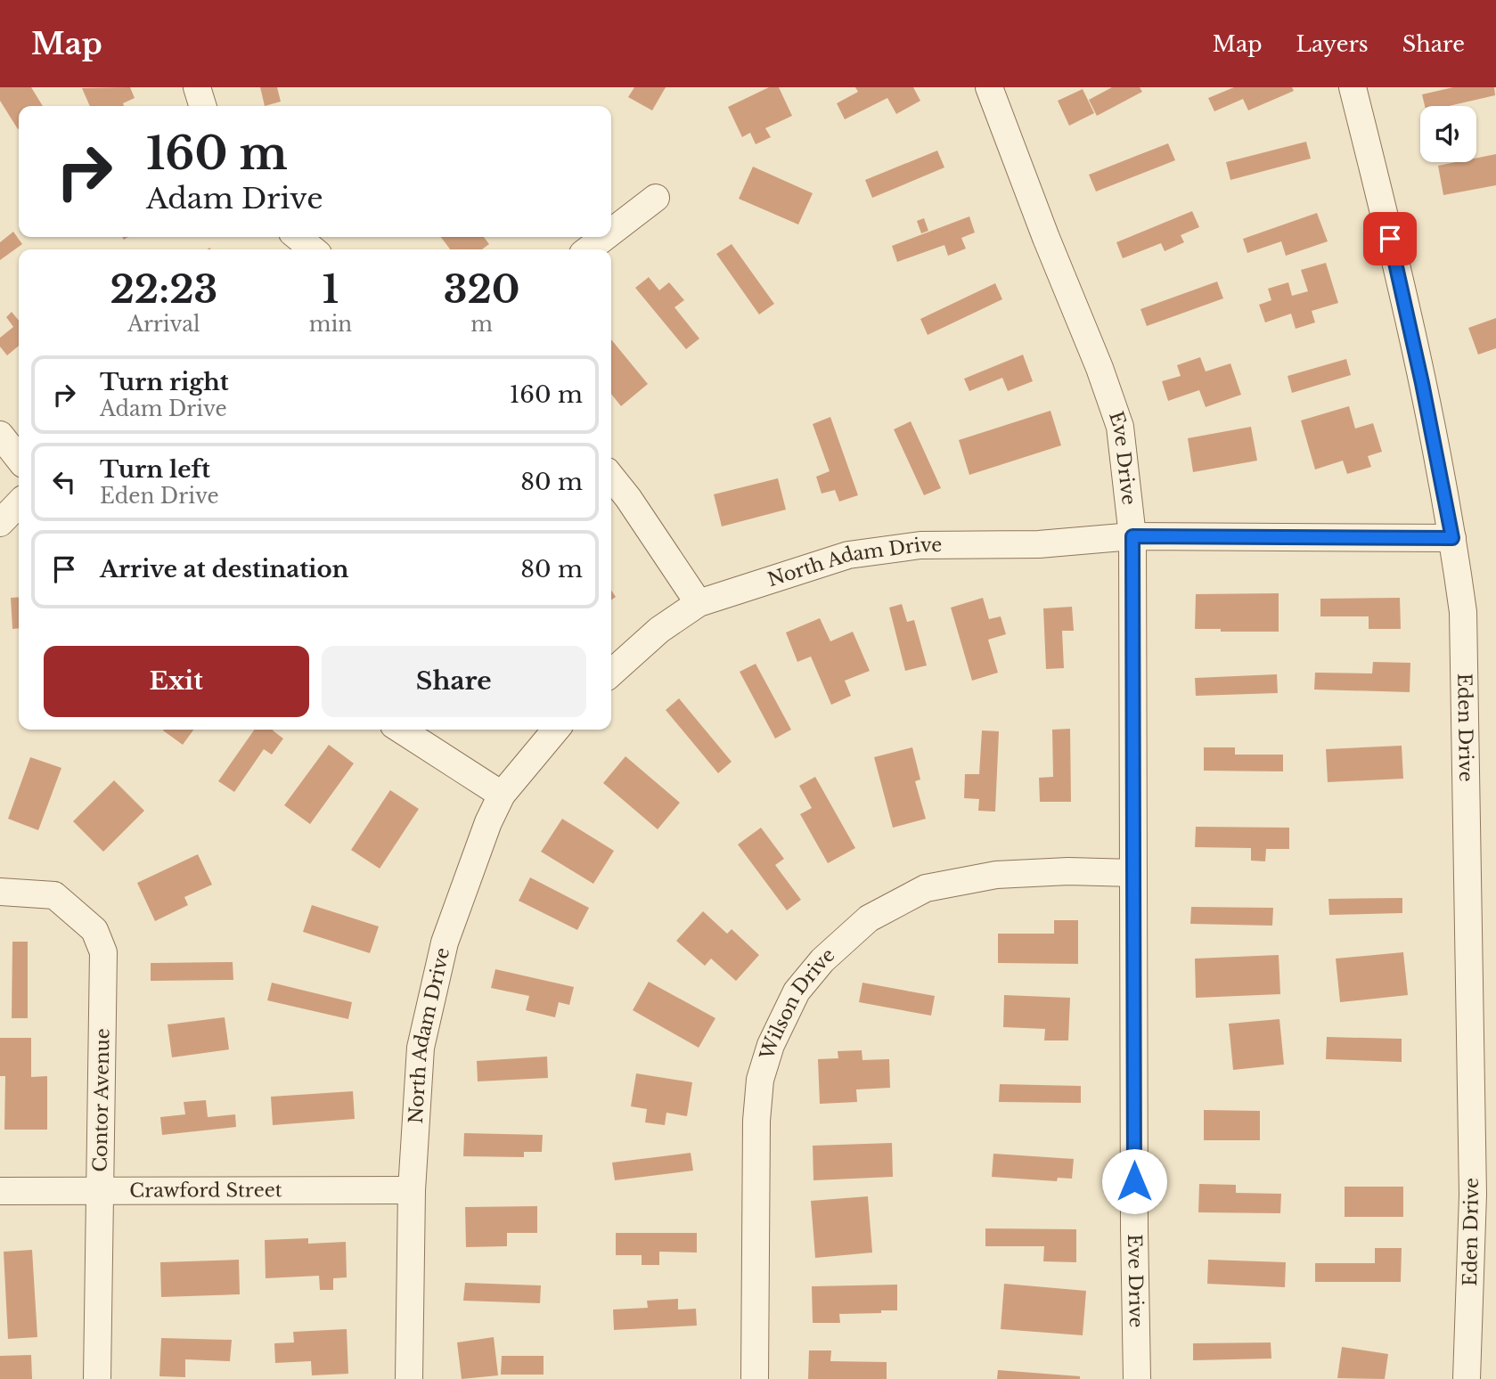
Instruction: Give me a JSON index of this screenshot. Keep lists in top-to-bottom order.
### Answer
{
  "streets": {
    "street": [
      "Eve Drive",
      "North Adam Drive",
      "Eden Drive",
      "Wilson Drive",
      "Contor Avenue",
      "Crawford Street"
    ]
  },
  "crossings": [
    ["Eve Drive", "North Adam Drive"],
    ["Eve Drive", "Wilson Drive"],
    ["North Adam Drive", "Eden Drive"],
    ["North Adam Drive", "Crawford Street"],
    ["Contor Avenue", "Crawford Street"]
  ],
  "page": {
    "header": "Map",
    "nav": ["Map", "Layers", "Share"],
    "turn": ["160 m", "Adam Drive"],
    "eta": [
      "22:23",
      "Arrival",
      "1",
      "min",
      "320",
      "m"
    ],
    "list": [
      {
        "name": "Turn right",
        "note": "Adam Drive",
        "value": "160 m"
      },
      {
        "name": "Turn left",
        "note": "Eden Drive",
        "value": "80 m"
      },
      {
        "name": "Arrive at destination",
        "value": "80 m"
      }
    ],
    "buttons": ["Exit", "Share"]
  }
}
